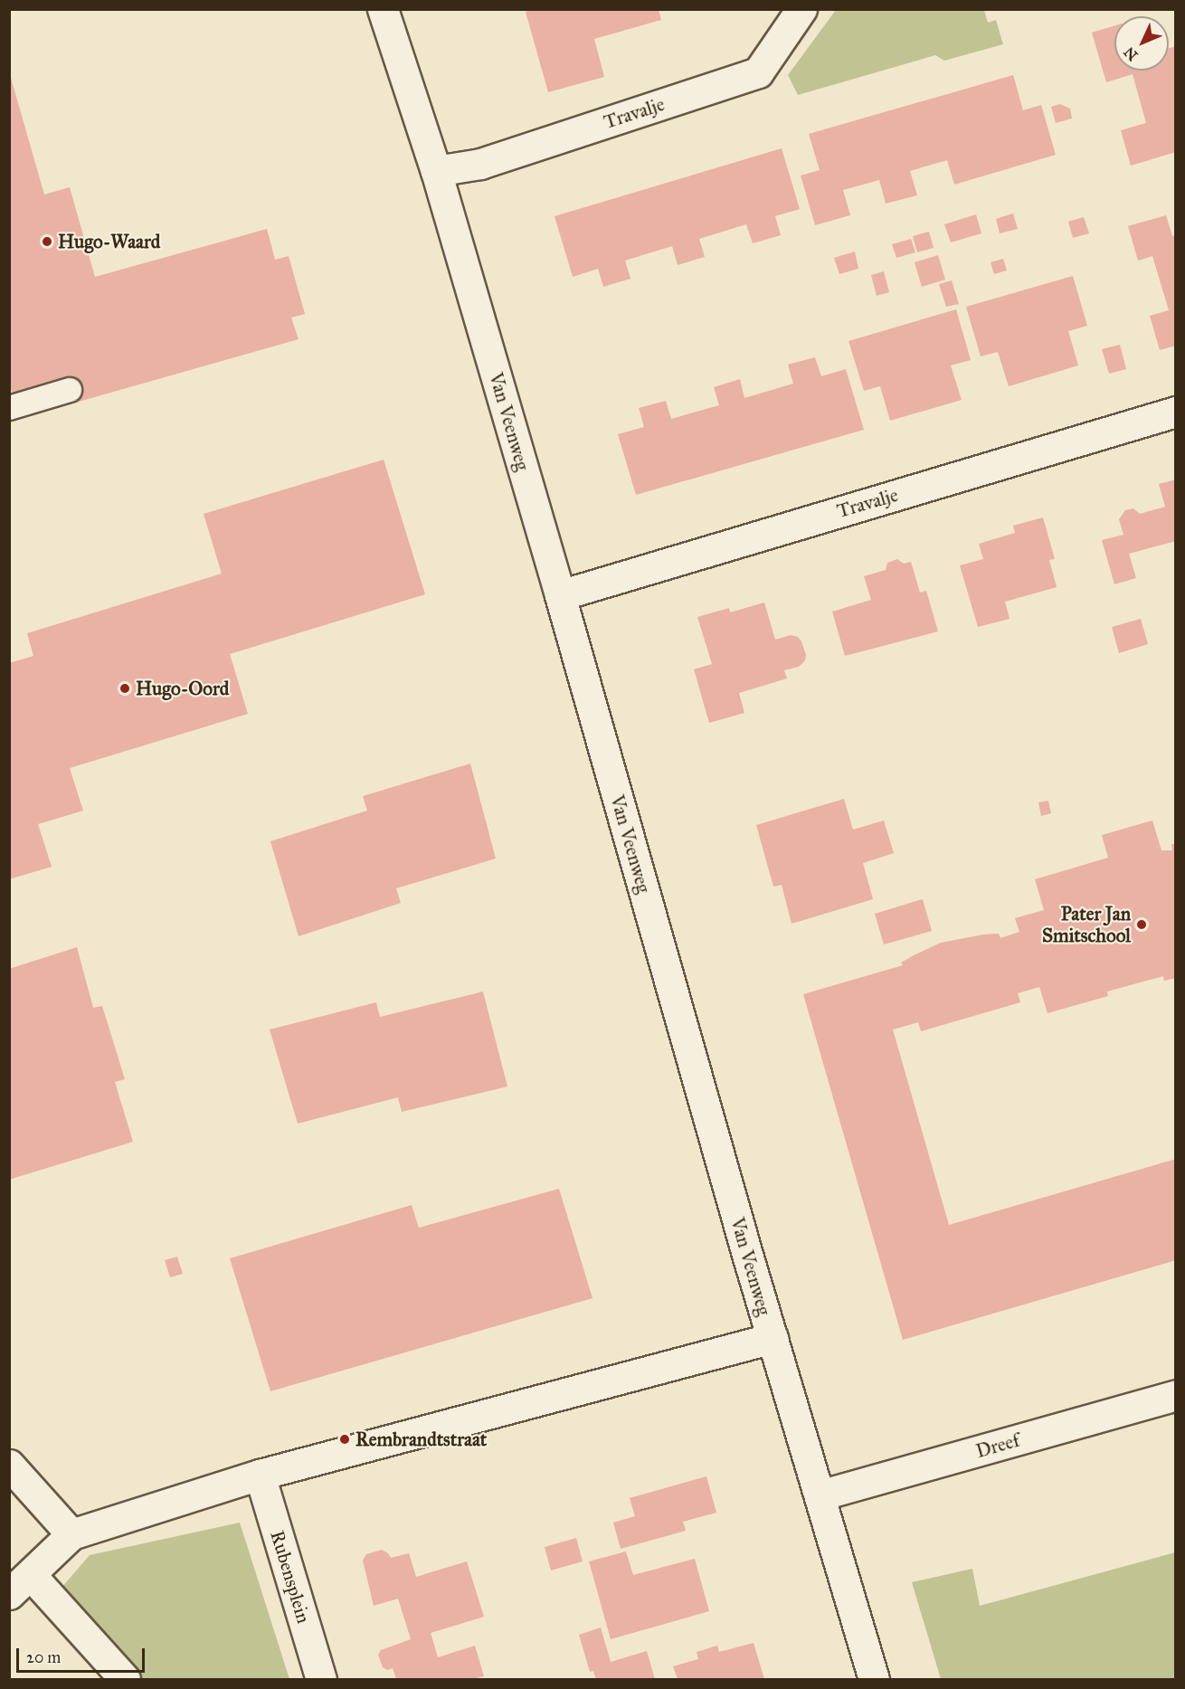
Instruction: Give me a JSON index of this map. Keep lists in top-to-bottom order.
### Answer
{
  "streets": {
    "street": [
      "Travalje",
      "Van Veenweg",
      "Dreef",
      "Rubensplein"
    ]
  },
  "crossings": [
    ["Travalje", "Van Veenweg"],
    ["Van Veenweg", "Dreef"]
  ],
  "places": [
    "Hugo-Waard",
    "Hugo-Oord",
    "Pater Jan Smitschool",
    "Rembrandtstraat"
  ],
  "scale_bar": "20 m",
  "north": "bottom left"
}
